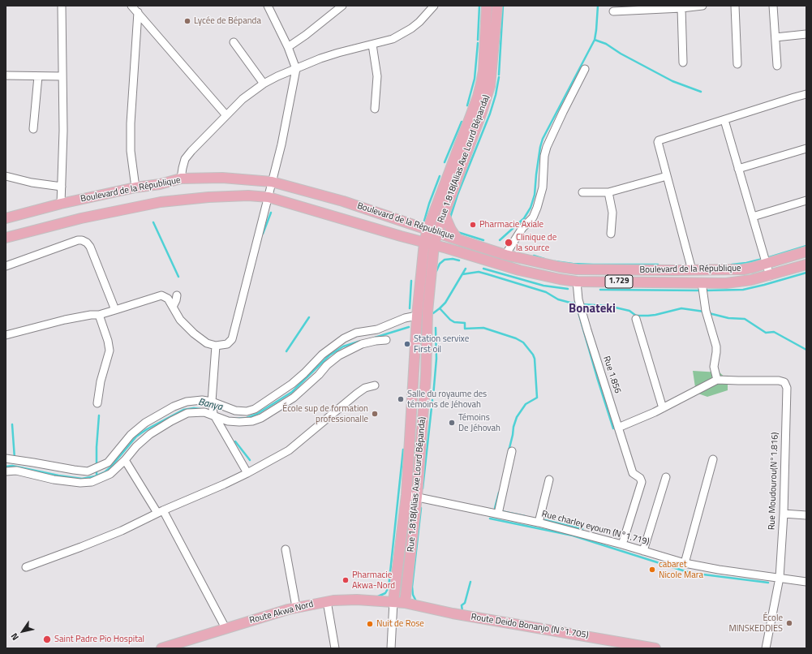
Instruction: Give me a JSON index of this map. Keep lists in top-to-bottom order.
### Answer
{
  "streets": {
    "main road": [
      "Rue 1.818(Alias Axe Lourd Bépanda)",
      "Boulevard de la République",
      "1.729",
      "Route Akwa Nord",
      "Route Deido Bonanjo (N°1.705)"
    ],
    "street": ["Rue 1.856", "Rue Moudourou(N°1.816)", "Rue charley eyoum (N°1.719)"]
  },
  "crossings": [
    ["Rue 1.818(Alias Axe Lourd Bépanda)", "Boulevard de la République"],
    ["Rue 1.818(Alias Axe Lourd Bépanda)", "Rue charley eyoum (N°1.719)"],
    ["Rue 1.818(Alias Axe Lourd Bépanda)", "Route Akwa Nord"],
    ["Rue 1.818(Alias Axe Lourd Bépanda)", "Route Deido Bonanjo (N°1.705)"],
    ["Boulevard de la République", "Rue 1.856"],
    ["Rue 1.856", "Rue charley eyoum (N°1.719)"],
    ["Rue Moudourou(N°1.816)", "Rue charley eyoum (N°1.719)"],
    ["Route Akwa Nord", "Route Deido Bonanjo (N°1.705)"]
  ],
  "districts": ["Bonateki"],
  "water": ["Banya"],
  "places": [
    "Lycée de Bépanda",
    "Pharmacie Axiale",
    "Clinique de la source",
    "Station servixe First oil",
    "Salle du royaume des témoins de Jéhovah",
    "École sup de formation professionalle",
    "Témoins De Jéhovah",
    "cabaret Nicole Mara",
    "Pharmacie Akwa-Nord",
    "École MINSKEDDIES",
    "Nuit de Rose",
    "Saint Padre Pio Hospital"
  ],
  "north": "bottom left"
}
